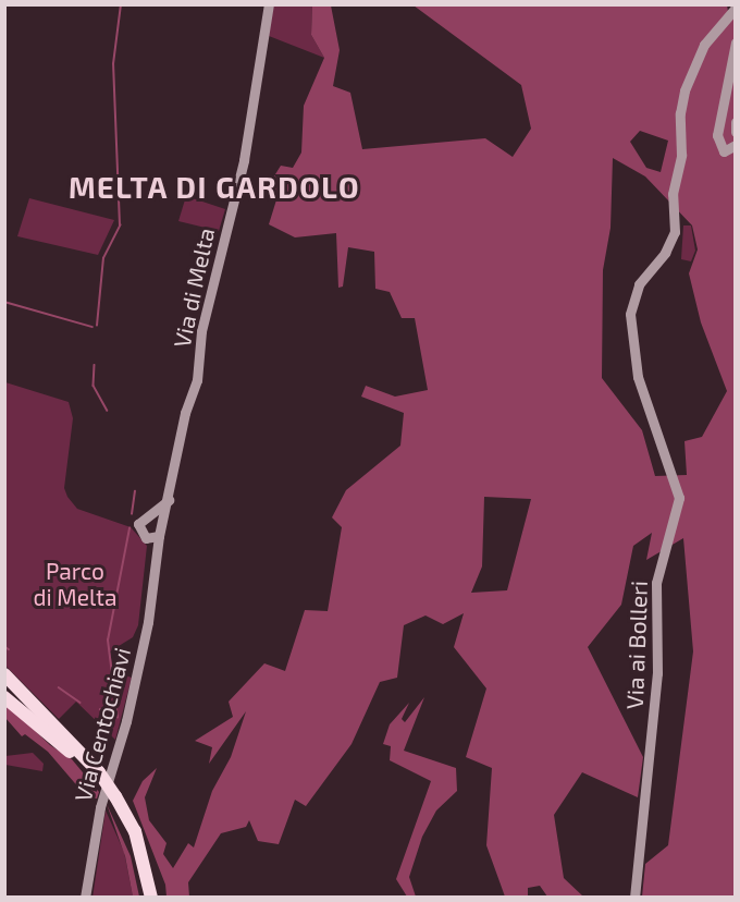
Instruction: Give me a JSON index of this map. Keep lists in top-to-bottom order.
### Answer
{
  "streets": {
    "street": ["Via di Melta", "Via ai Bolleri", "Via Centochiavi"]
  },
  "crossings": [
    ["Via di Melta", "Via Centochiavi"]
  ],
  "districts": ["MELTA DI GARDOLO"],
  "parks": ["Parco di Melta"]
}
